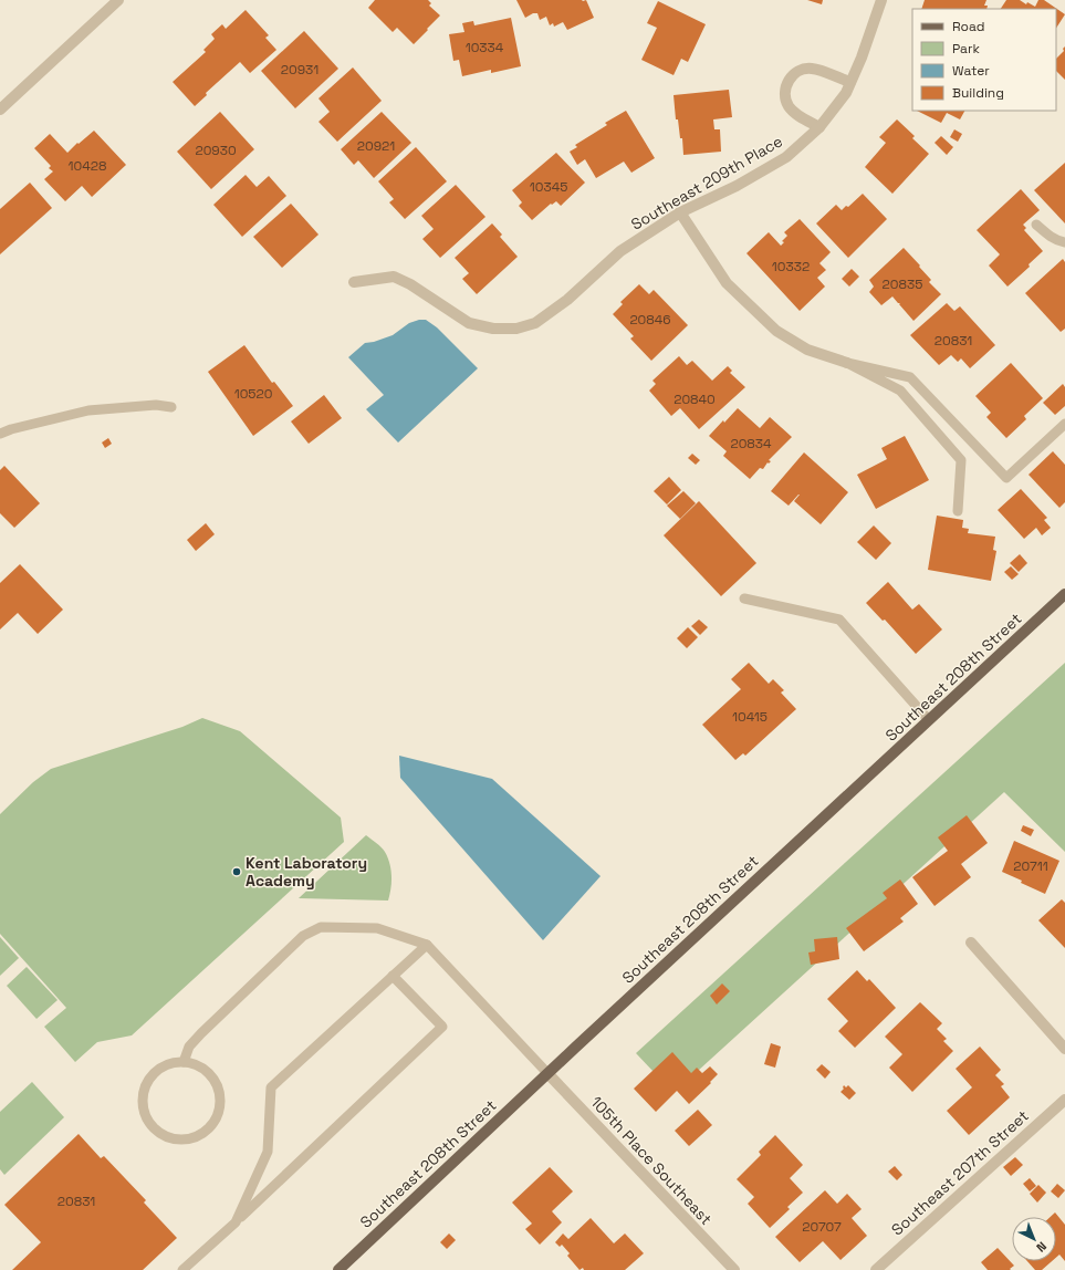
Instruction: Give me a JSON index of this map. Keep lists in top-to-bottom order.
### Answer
{
  "streets": {
    "main road": ["Southeast 208th Street"],
    "street": ["Southeast 209th Place", "105th Place Southeast", "Southeast 207th Street"]
  },
  "crossings": [
    ["Southeast 208th Street", "105th Place Southeast"]
  ],
  "places": ["Kent Laboratory Academy"],
  "house_numbers": [
    "10334",
    "20931",
    "20921",
    "20930",
    "10428",
    "10345",
    "10332",
    "20835",
    "20846",
    "20831",
    "10520",
    "20840",
    "20834",
    "10415",
    "20711",
    "20831",
    "20707"
  ],
  "legend": [
    "Road",
    "Park",
    "Water",
    "Building"
  ],
  "north": "bottom right"
}
